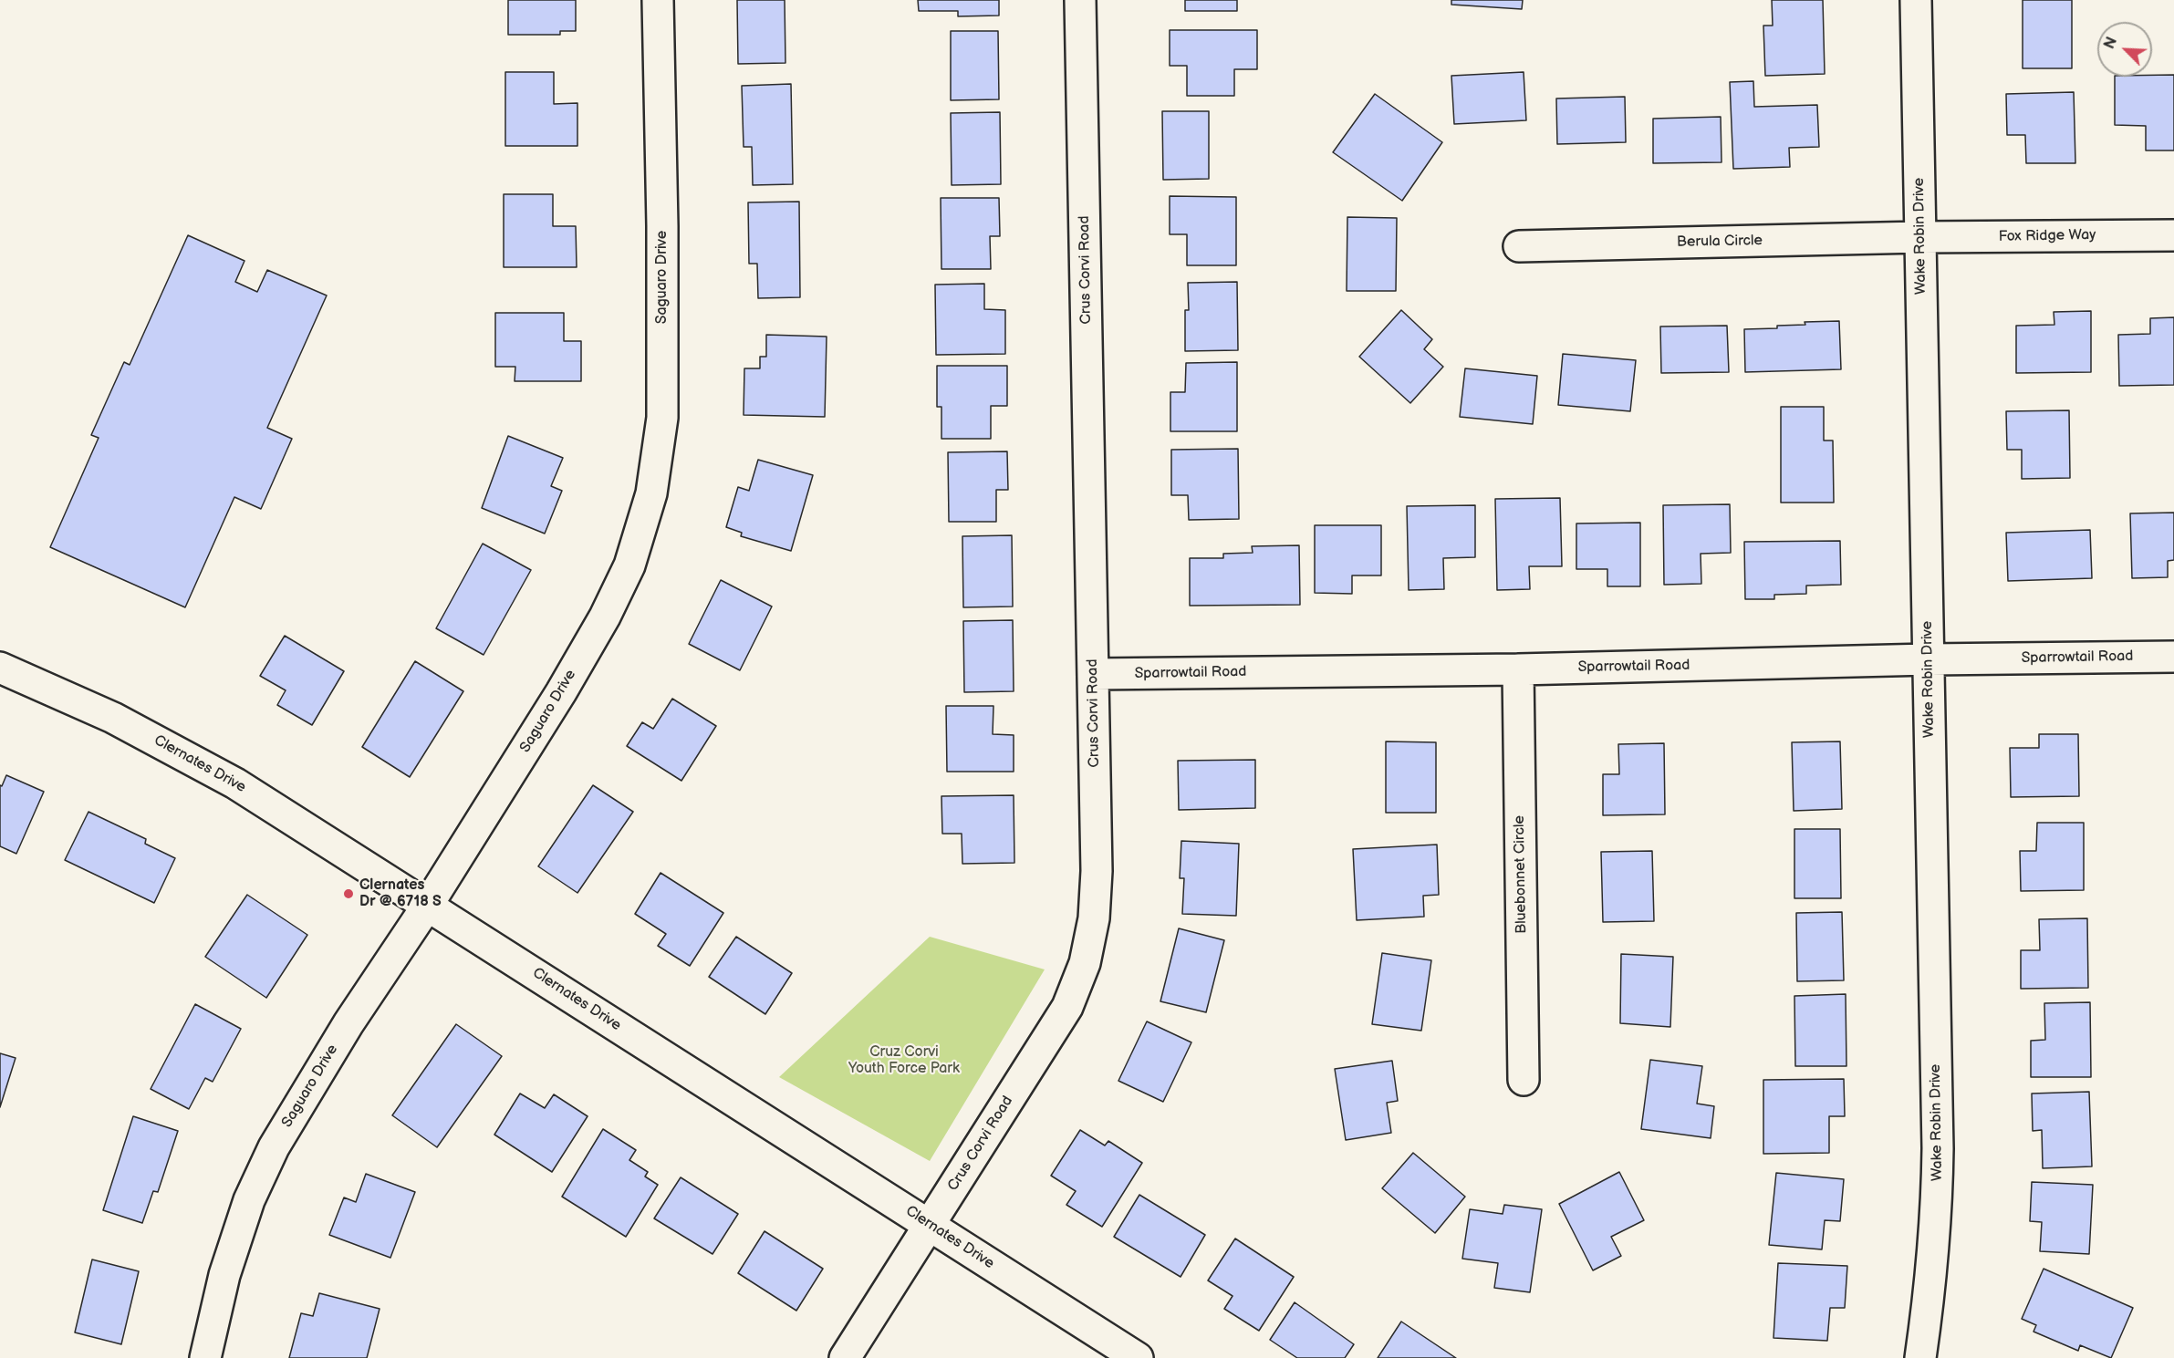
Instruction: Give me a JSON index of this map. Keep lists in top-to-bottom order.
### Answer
{
  "streets": {
    "street": [
      "Wake Robin Drive",
      "Fox Ridge Way",
      "Berula Circle",
      "Crus Corvi Road",
      "Saguaro Drive",
      "Sparrowtail Road",
      "Clernates Drive",
      "Bluebonnet Circle"
    ]
  },
  "crossings": [
    ["Wake Robin Drive", "Fox Ridge Way"],
    ["Wake Robin Drive", "Berula Circle"],
    ["Wake Robin Drive", "Sparrowtail Road"],
    ["Fox Ridge Way", "Berula Circle"],
    ["Crus Corvi Road", "Sparrowtail Road"],
    ["Crus Corvi Road", "Clernates Drive"],
    ["Saguaro Drive", "Clernates Drive"],
    ["Sparrowtail Road", "Bluebonnet Circle"]
  ],
  "parks": ["Cruz Corvi Youth Force Park"],
  "places": ["Clernates Dr @ 6718 S"],
  "north": "top left"
}
